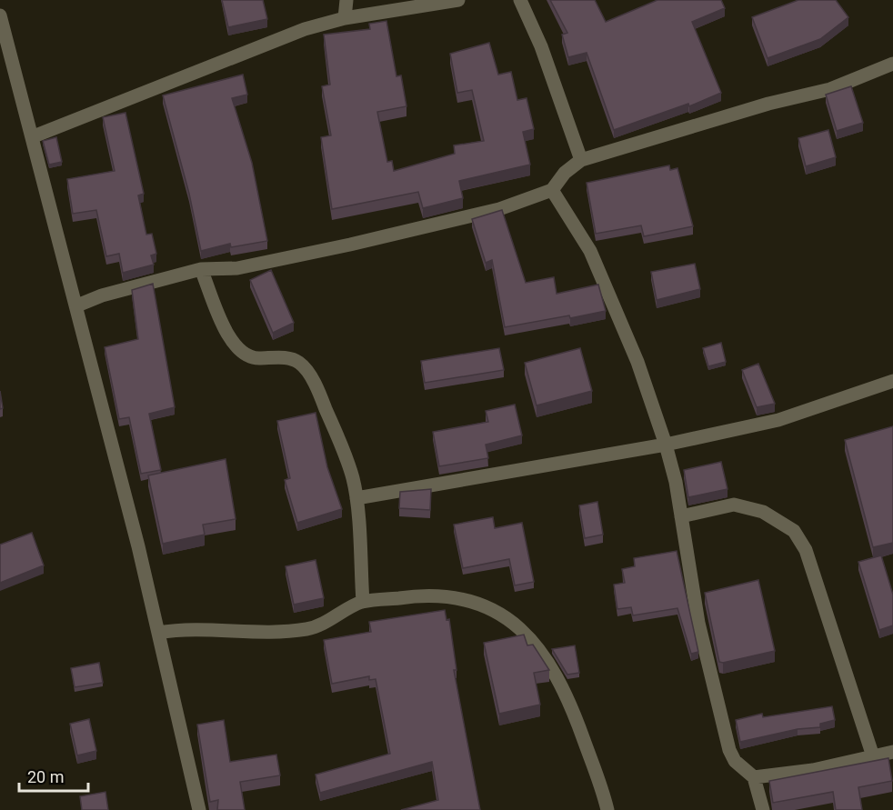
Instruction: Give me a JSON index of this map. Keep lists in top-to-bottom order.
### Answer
{
  "scale_bar": "20 m"
}
